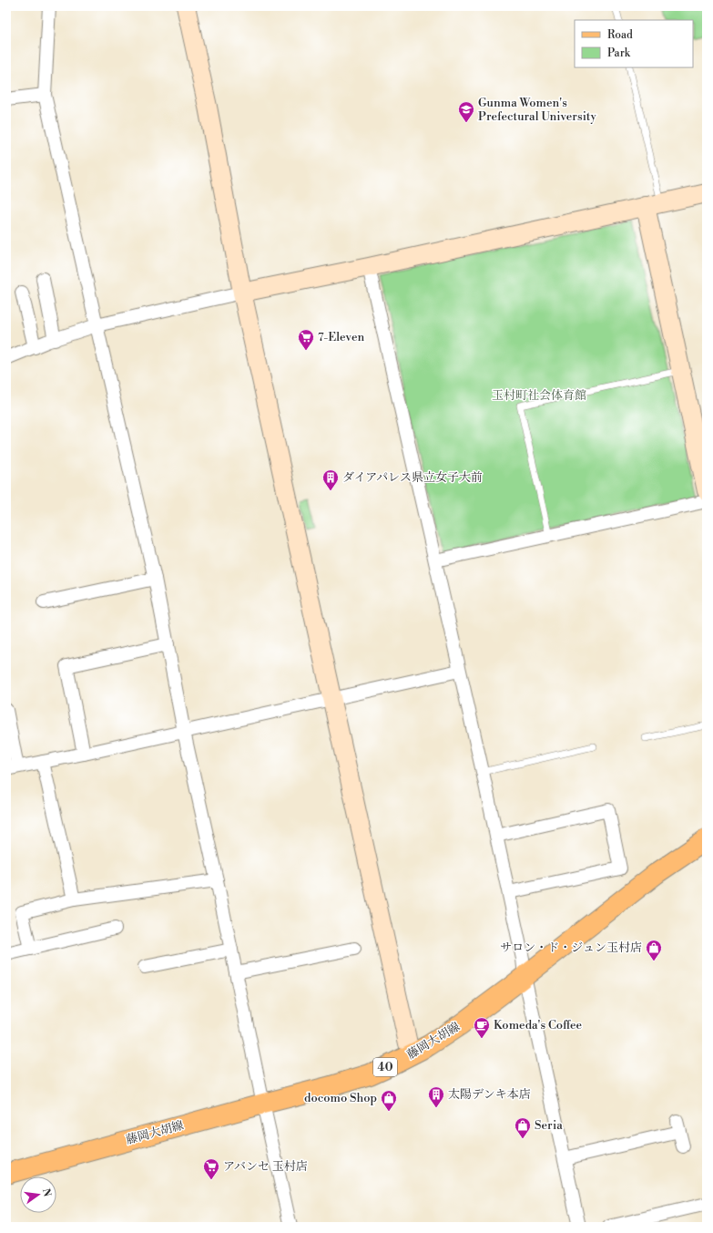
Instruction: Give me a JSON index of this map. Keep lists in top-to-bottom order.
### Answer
{
  "streets": {
    "main road": ["藤岡大胡線", "40"]
  },
  "parks": ["玉村町社会体育館"],
  "places": {
    "school or university": ["Gunma Women's Prefectural University"],
    "supermarket": ["7-Eleven", "アバンセ 玉村店"],
    "building": ["ダイアパレス県立女子大前", "太陽デンキ本店"],
    "shop": ["サロン・ド・ジュン玉村店", "docomo Shop", "Seria"],
    "cafe": ["Komeda's Coffee"]
  },
  "legend": ["Road", "Park"],
  "north": "right"
}
